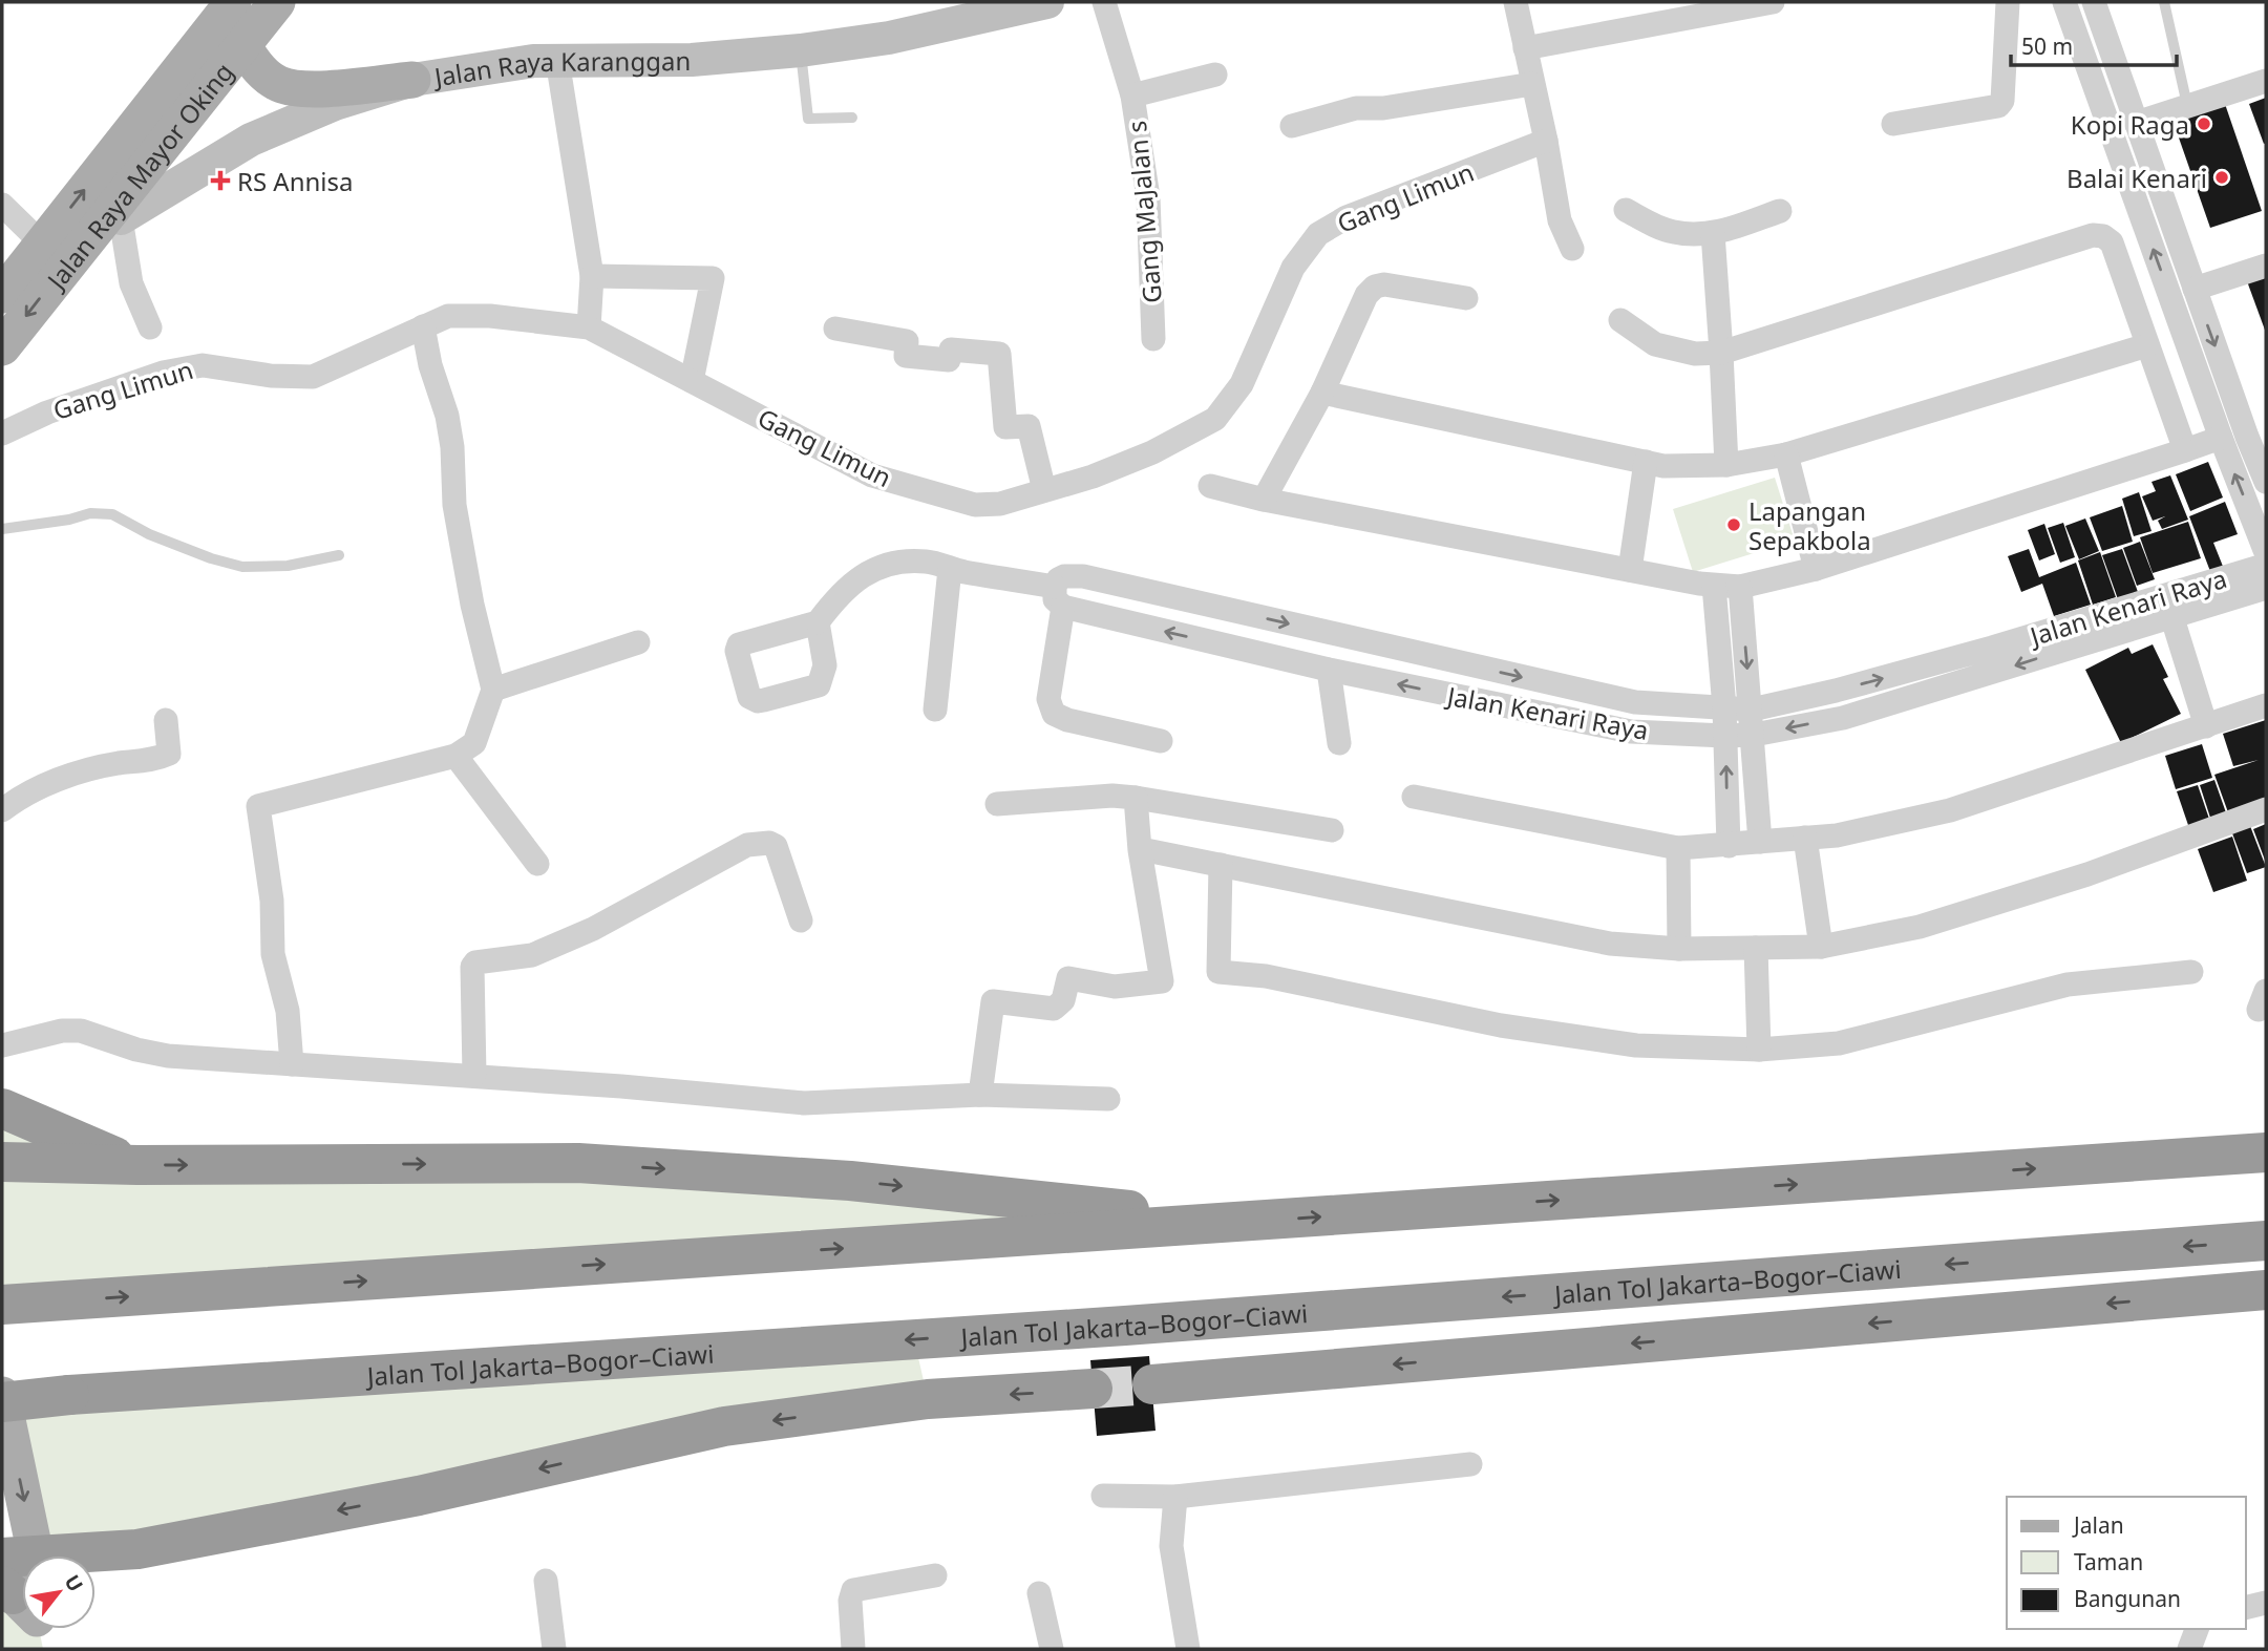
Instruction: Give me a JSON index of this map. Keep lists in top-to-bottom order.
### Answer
{
  "streets": {
    "highway": ["Jalan Tol Jakarta–Bogor–Ciawi"],
    "main road": ["Jalan Raya Mayor Oking"],
    "street": [
      "Jalan Raya Karanggan",
      "Gang Limun",
      "Gang MaJalan s",
      "Jalan Kenari Raya"
    ]
  },
  "crossings": [
    ["Jalan Raya Karanggan", "Jalan Raya Mayor Oking"]
  ],
  "places": {
    "other": ["Kopi Raga", "Balai Kenari", "Lapangan Sepakbola"],
    "health": ["RS Annisa"]
  },
  "legend": ["Jalan", "Taman", "Bangunan"],
  "scale_bar": "50 m",
  "north": "top right"
}
